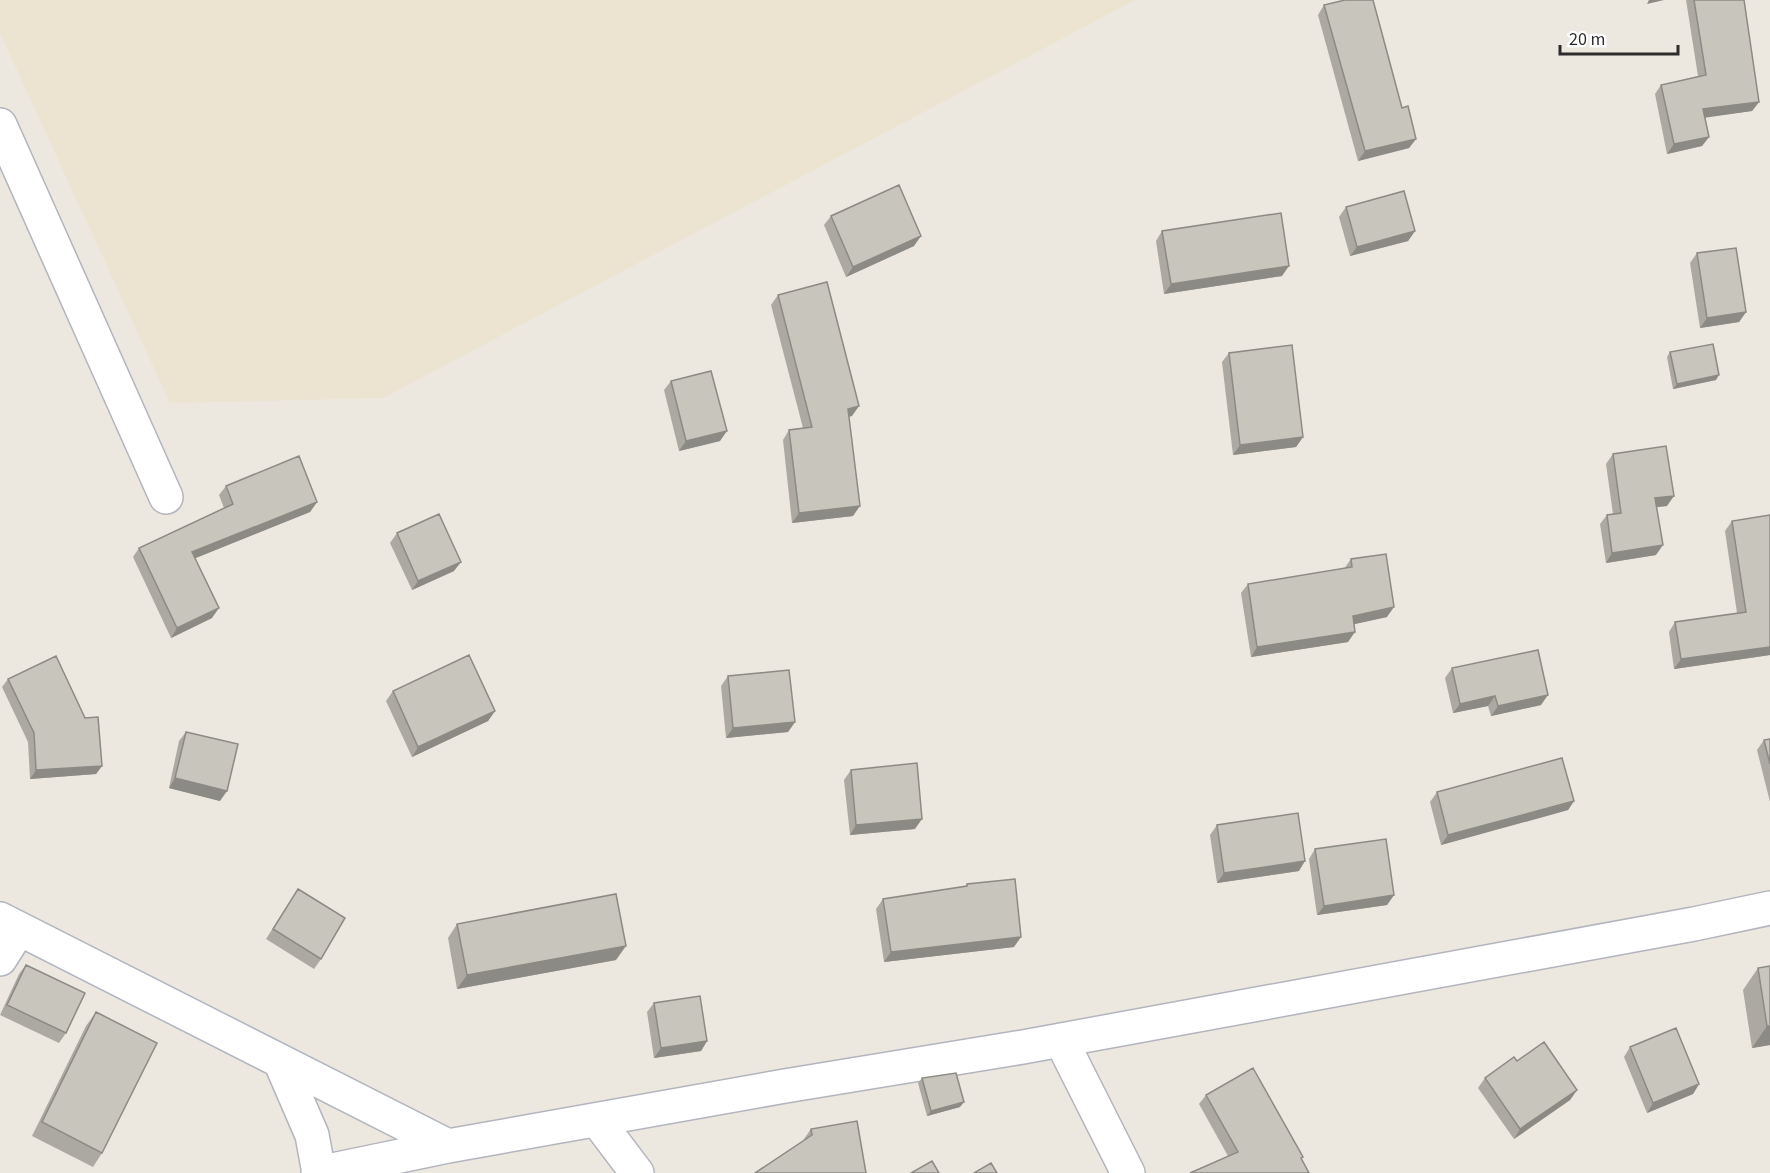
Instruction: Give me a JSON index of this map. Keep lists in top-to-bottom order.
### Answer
{
  "scale_bar": "20 m"
}
